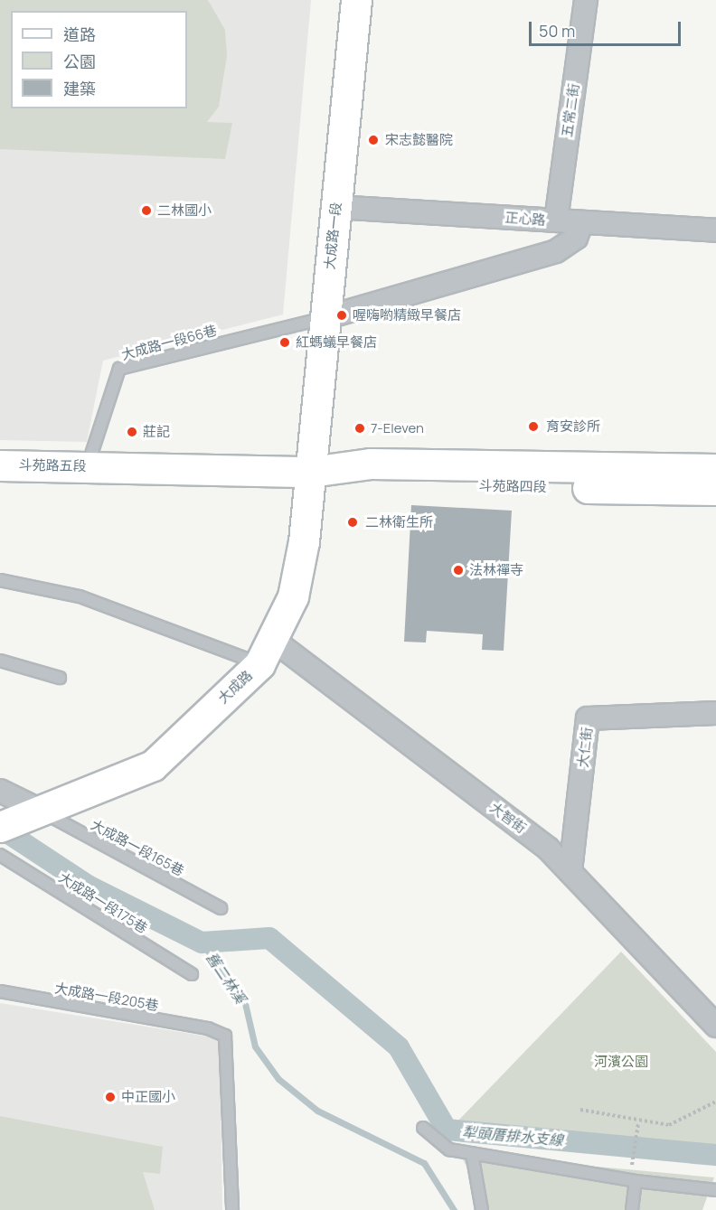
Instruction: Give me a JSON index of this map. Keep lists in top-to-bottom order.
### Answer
{
  "streets": {
    "main road": [
      "大成路一段",
      "斗苑路五段",
      "斗苑路四段",
      "大成路"
    ],
    "street": [
      "五常二街",
      "正心路",
      "大仁街",
      "大智街"
    ],
    "lane": [
      "大成路一段66巷",
      "大成路一段165巷",
      "大成路一段175巷",
      "大成路一段205巷"
    ]
  },
  "crossings": [
    ["五常二街", "正心路"],
    ["正心路", "大成路一段"],
    ["大成路一段", "大成路一段66巷"],
    ["大成路一段", "斗苑路四段"],
    ["大成路一段", "大成路"],
    ["大成路一段66巷", "斗苑路五段"],
    ["大成路一段66巷", "斗苑路四段"],
    ["斗苑路五段", "斗苑路四段"],
    ["斗苑路四段", "大成路"],
    ["大成路", "大智街"],
    ["大成路", "大成路一段165巷"],
    ["大仁街", "大智街"]
  ],
  "water": ["舊二林溪", "犁頭厝排水支線"],
  "parks": ["河濱公園"],
  "places": [
    "宋志懿醫院",
    "二林國小",
    "喔嗨喲精緻早餐店",
    "紅螞蟻早餐店",
    "育安診所",
    "7-Eleven",
    "莊記",
    "二林衛生所",
    "法林禪寺",
    "中正國小"
  ],
  "legend": ["道路", "公園", "建築"],
  "scale_bar": "50 m"
}
